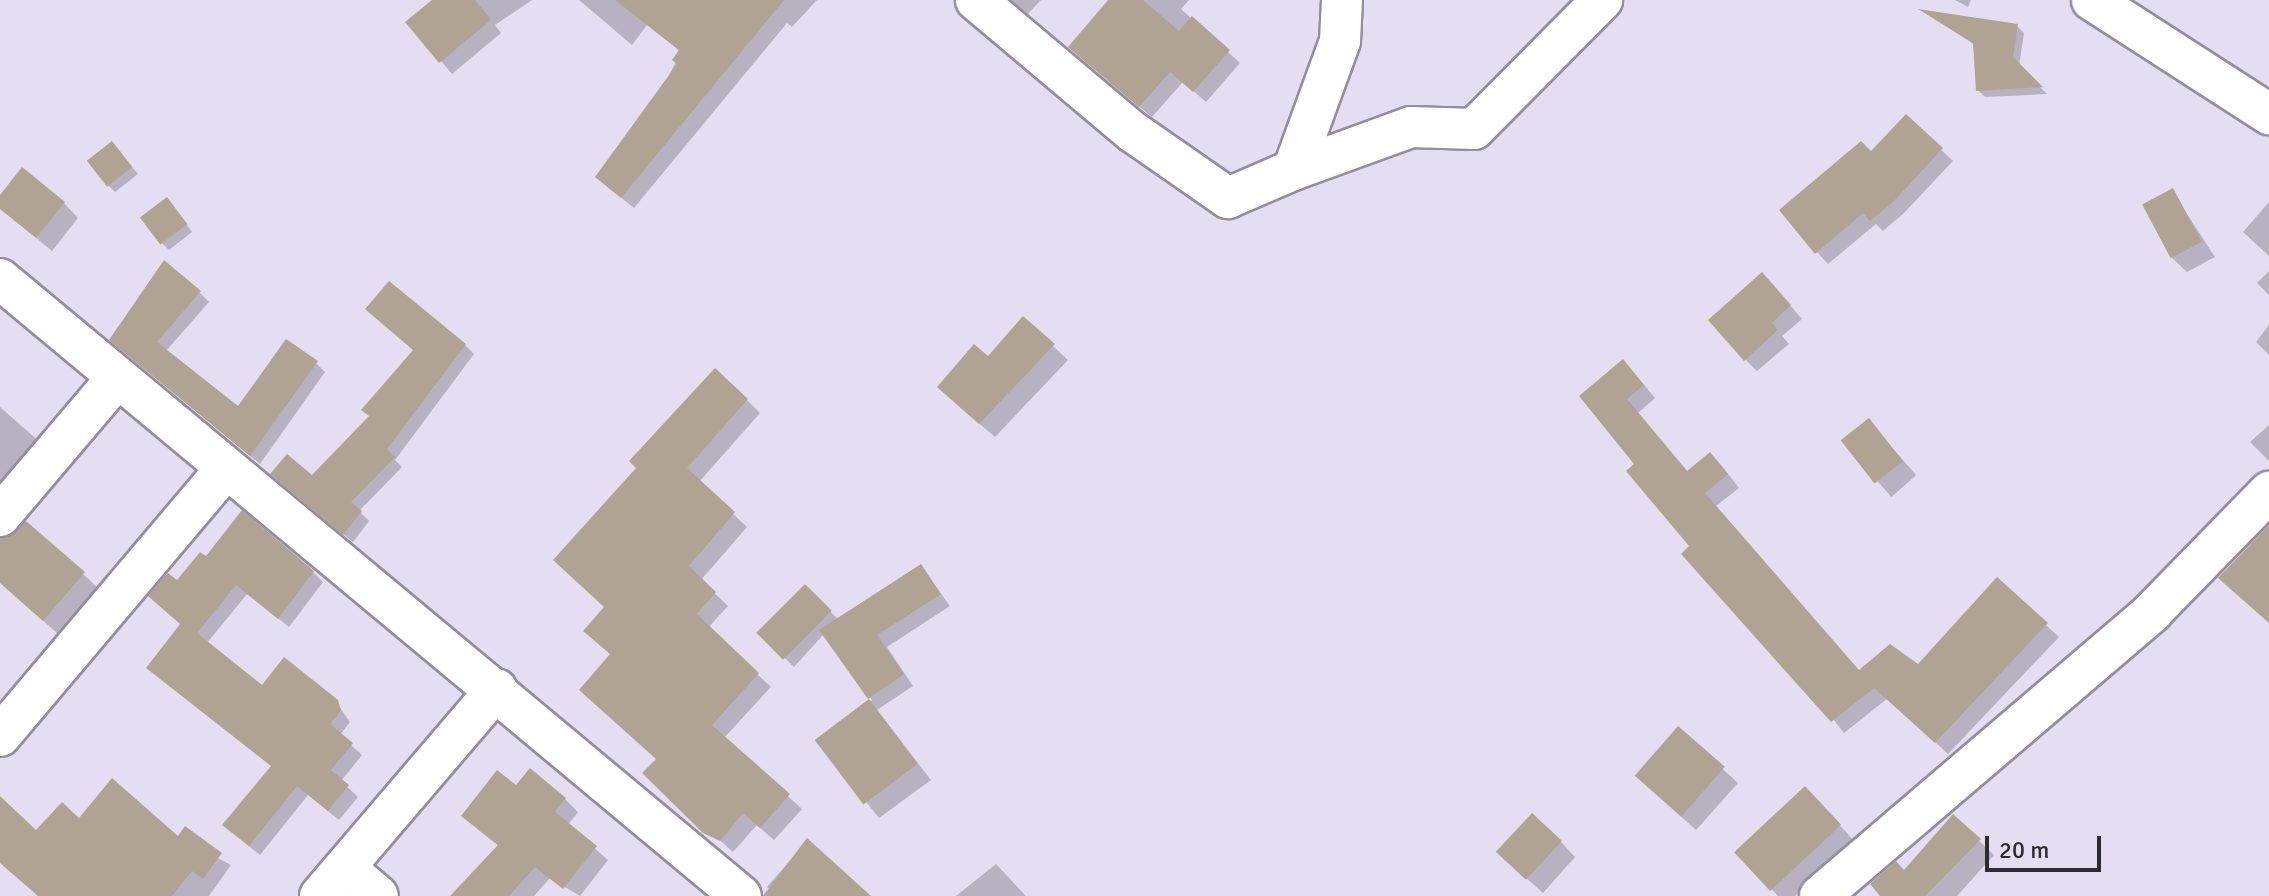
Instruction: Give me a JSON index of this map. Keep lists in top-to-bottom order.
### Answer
{
  "scale_bar": "20 m"
}
